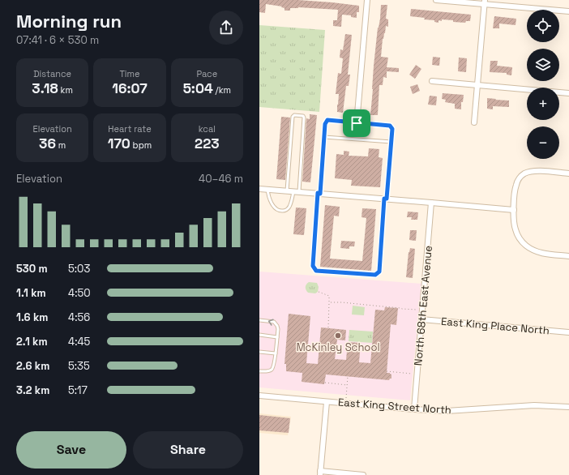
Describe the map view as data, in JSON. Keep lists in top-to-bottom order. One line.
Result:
{"streets":{"street":["North 68th East Avenue","East King Place North","East King Street North"]},"crossings":[["North 68th East Avenue","East King Place North"],["North 68th East Avenue","East King Street North"]],"places":["McKinley School"],"page":{"heading":["Morning run","07:41 · 6 × 530 m"],"map_buttons":["+","−"],"stats":[["Distance","3.18 km"],["Time","16:07"],["Pace","5:04 /km"],["Elevation","36 m"],["Heart rate","170 bpm"],["kcal","223"]],"chart":["Elevation","40–46 m"],"list":[{"name":"530 m","note":"5:03"},{"name":"1.1 km","note":"4:50"},{"name":"1.6 km","note":"4:56"},{"name":"2.1 km","note":"4:45"},{"name":"2.6 km","note":"5:35"},{"name":"3.2 km","note":"5:17"}],"buttons":["Save","Share"]}}
